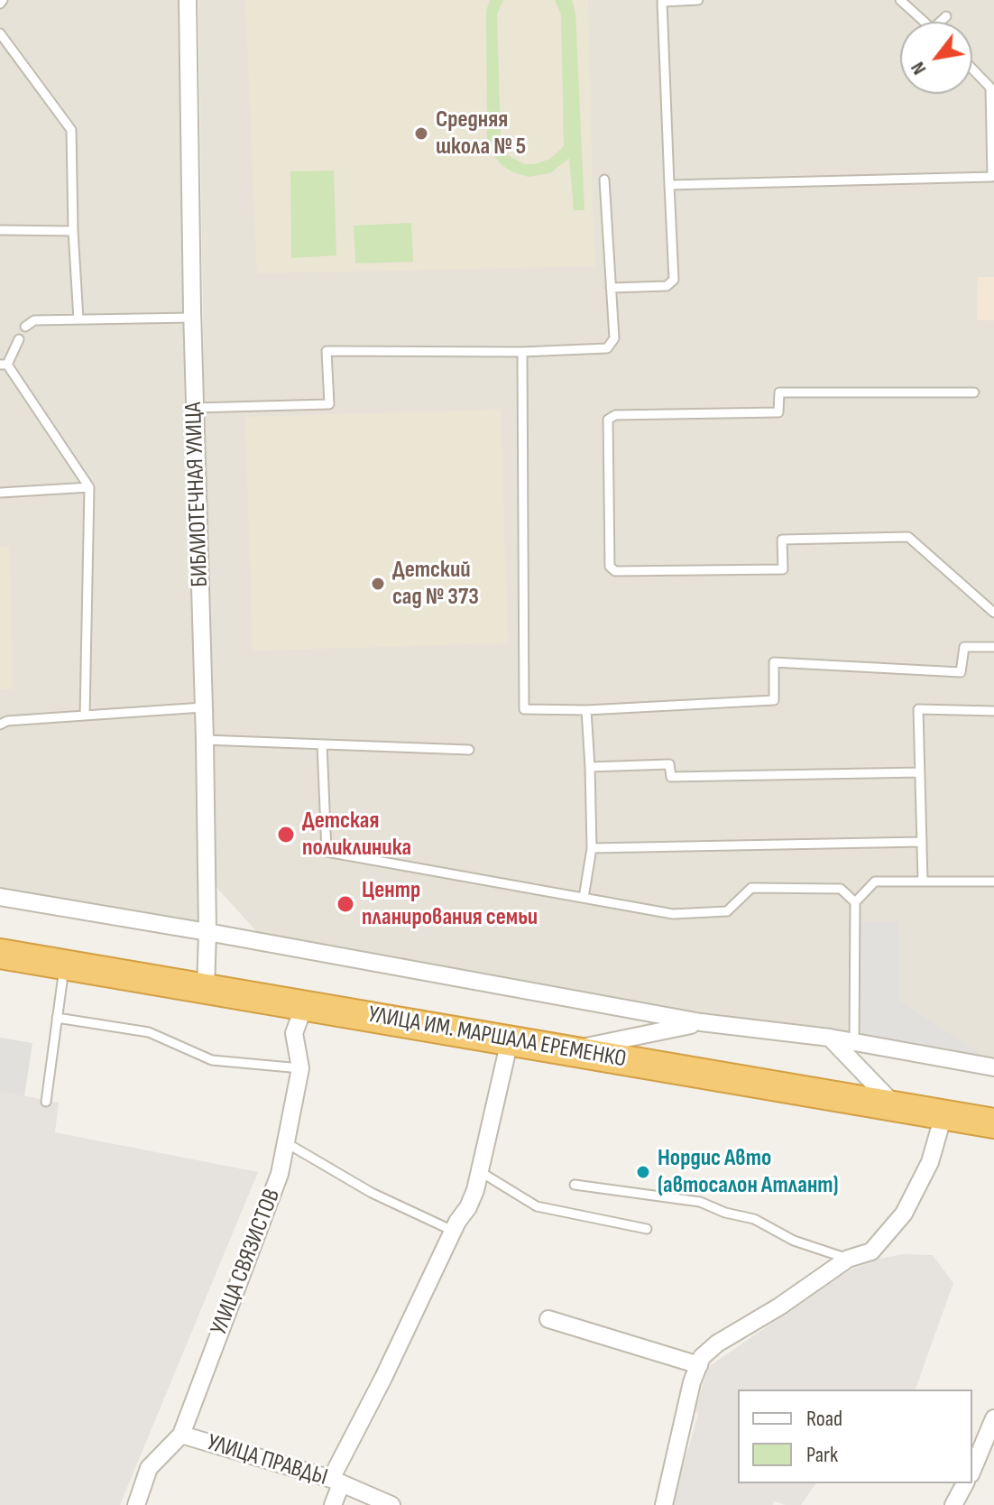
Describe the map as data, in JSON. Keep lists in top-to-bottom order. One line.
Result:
{"streets":{"highway":["УЛИЦА ИМ. МАРШАЛА ЕРЕМЕНКО"],"street":["БИБЛИОТЕЧНАЯ УЛИЦА","УЛИЦА СВЯЗИСТОВ","УЛИЦА ПРАВДЫ"]},"crossings":[["БИБЛИОТЕЧНАЯ УЛИЦА","УЛИЦА ИМ. МАРШАЛА ЕРЕМЕНКО"],["УЛИЦА ИМ. МАРШАЛА ЕРЕМЕНКО","УЛИЦА СВЯЗИСТОВ"],["УЛИЦА СВЯЗИСТОВ","УЛИЦА ПРАВДЫ"]],"places":["Средняя школа № 5","Детский сад № 373","Детская поликлиника","Центр планирования семьи","Нордис Авто (автосалон Атлант)"],"legend":["Road","Park"],"north":"bottom left"}
